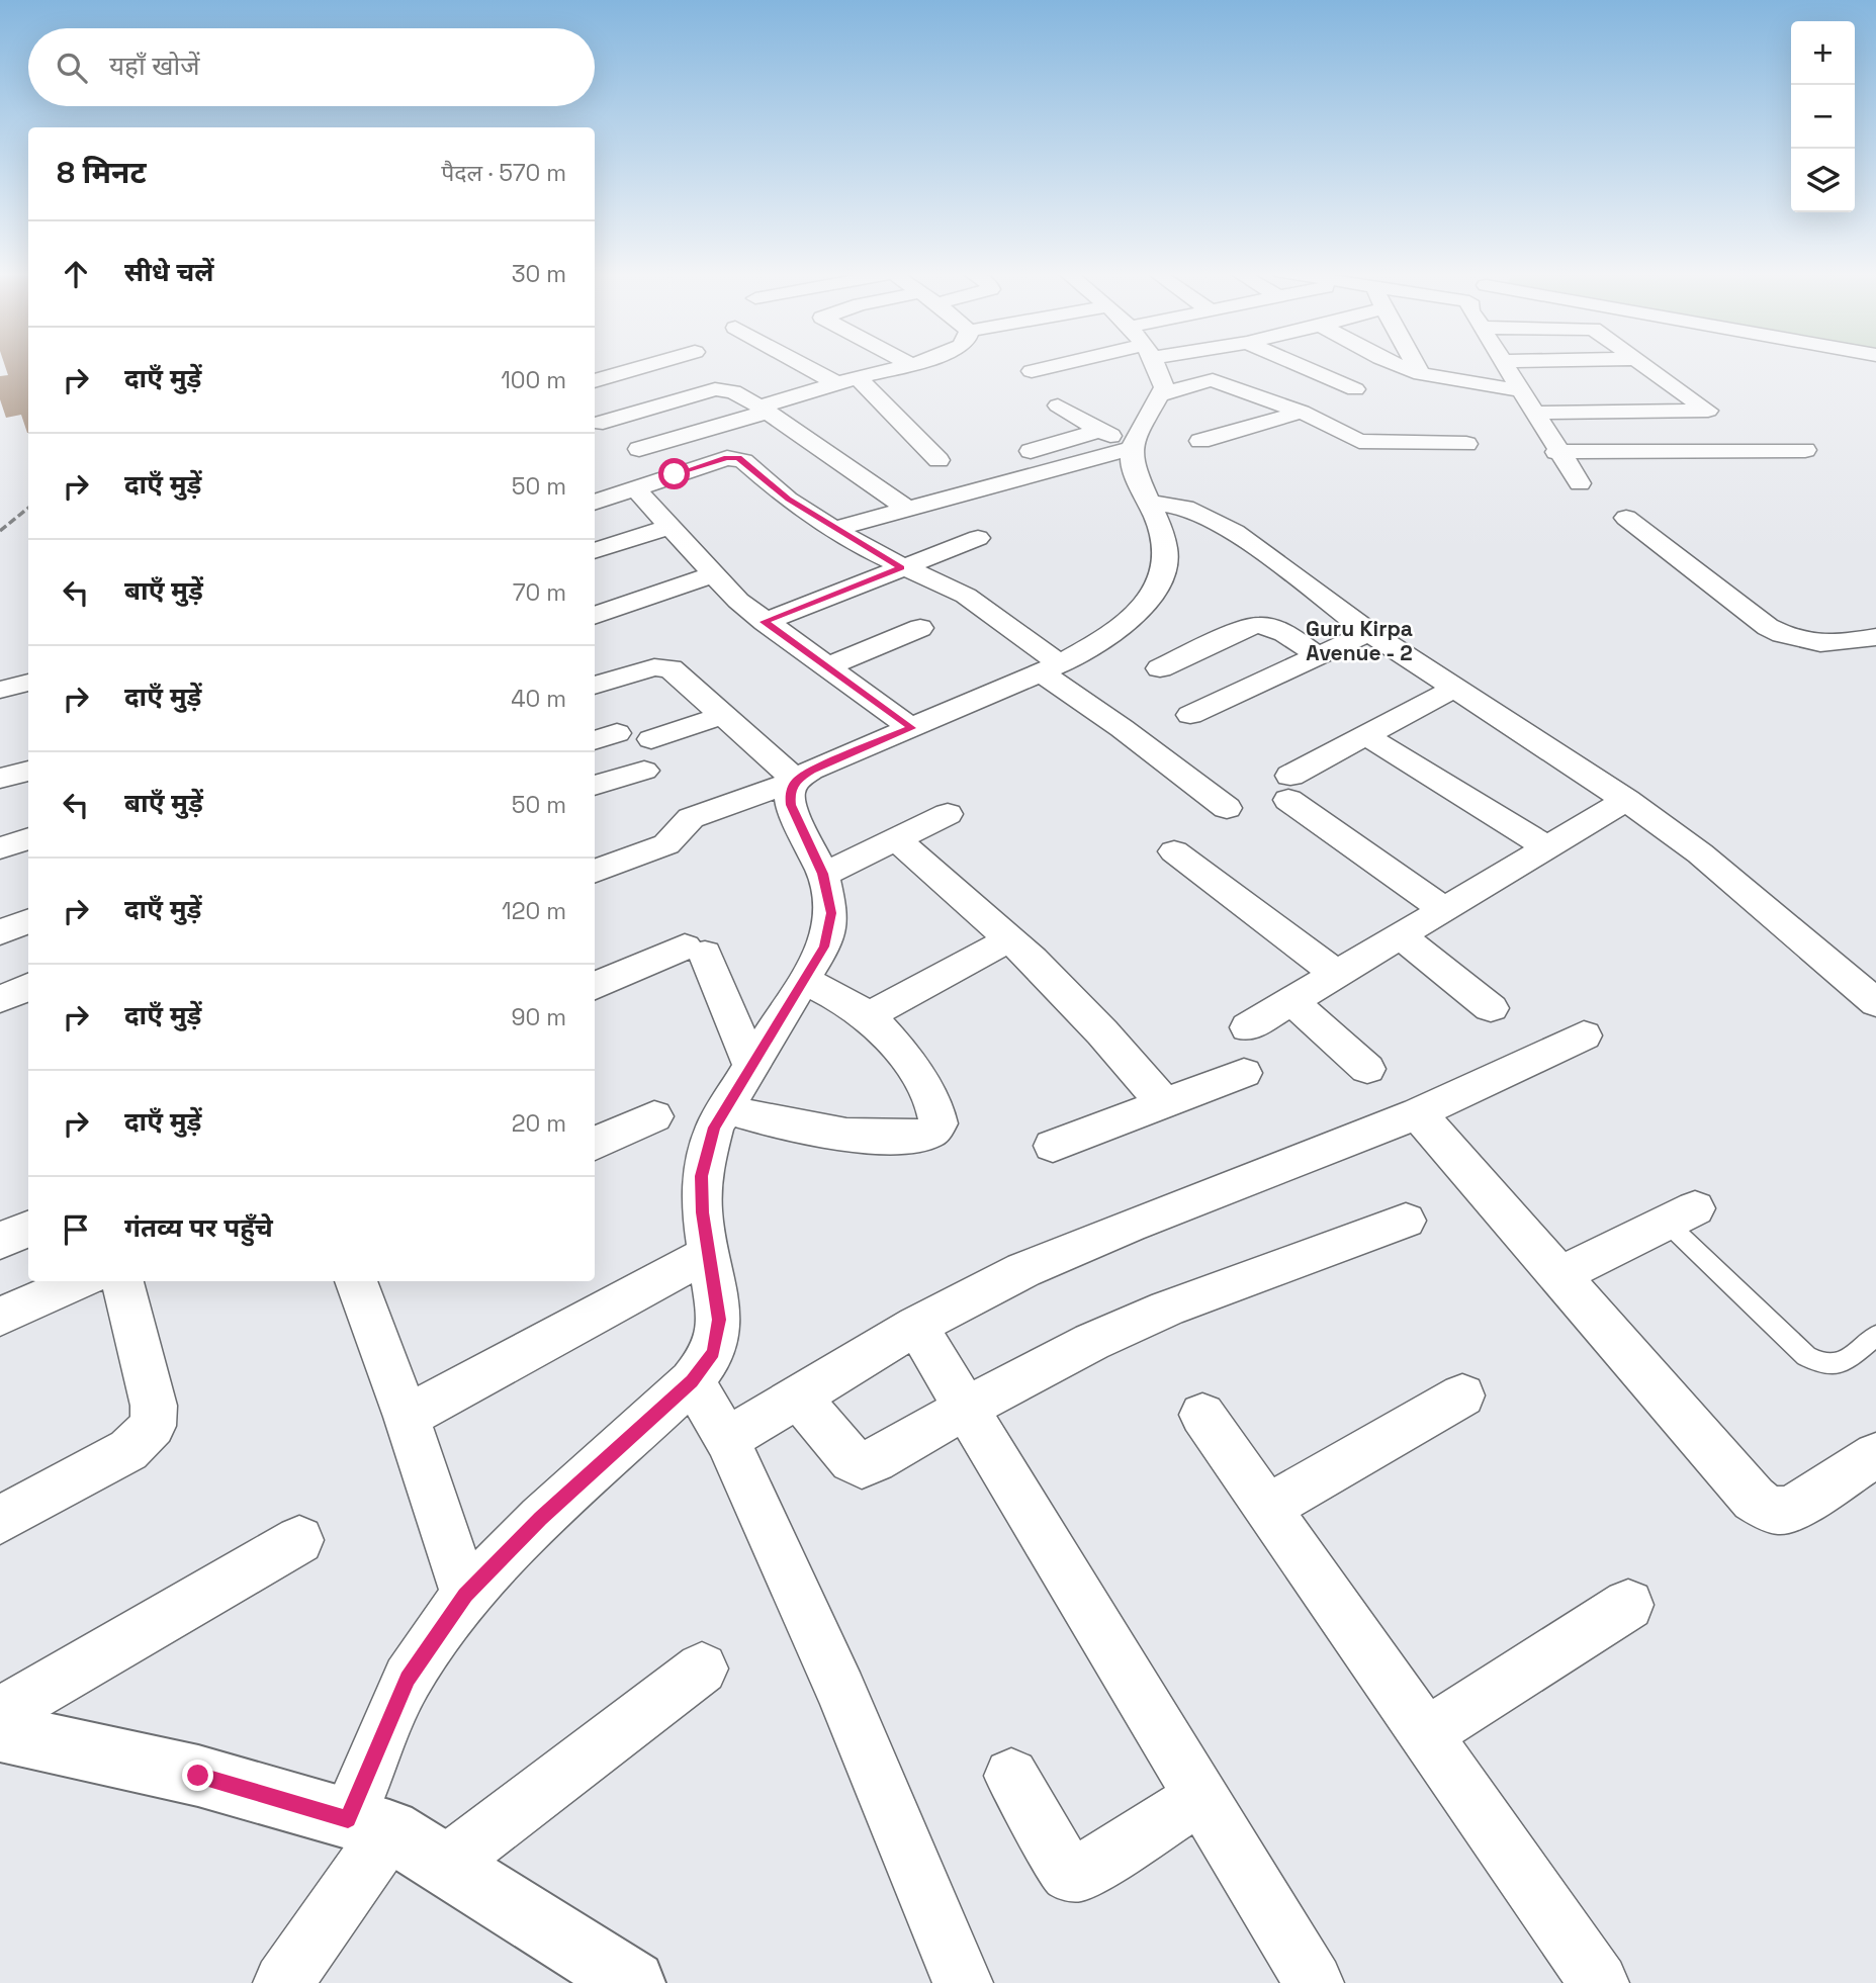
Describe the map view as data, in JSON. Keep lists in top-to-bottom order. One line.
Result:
{"districts":["Guru Kirpa Avenue - 2"],"page":{"map_buttons":["+","−"],"search":"यहाँ खोजें","heading":["8 मिनट","पैदल · 570 m"],"list":[["सीधे चलें","30 m"],["दाएँ मुड़ें","100 m"],["दाएँ मुड़ें","50 m"],["बाएँ मुड़ें","70 m"],["दाएँ मुड़ें","40 m"],["बाएँ मुड़ें","50 m"],["दाएँ मुड़ें","120 m"],["दाएँ मुड़ें","90 m"],["दाएँ मुड़ें","20 m"],"गंतव्य पर पहुँचे"]}}
